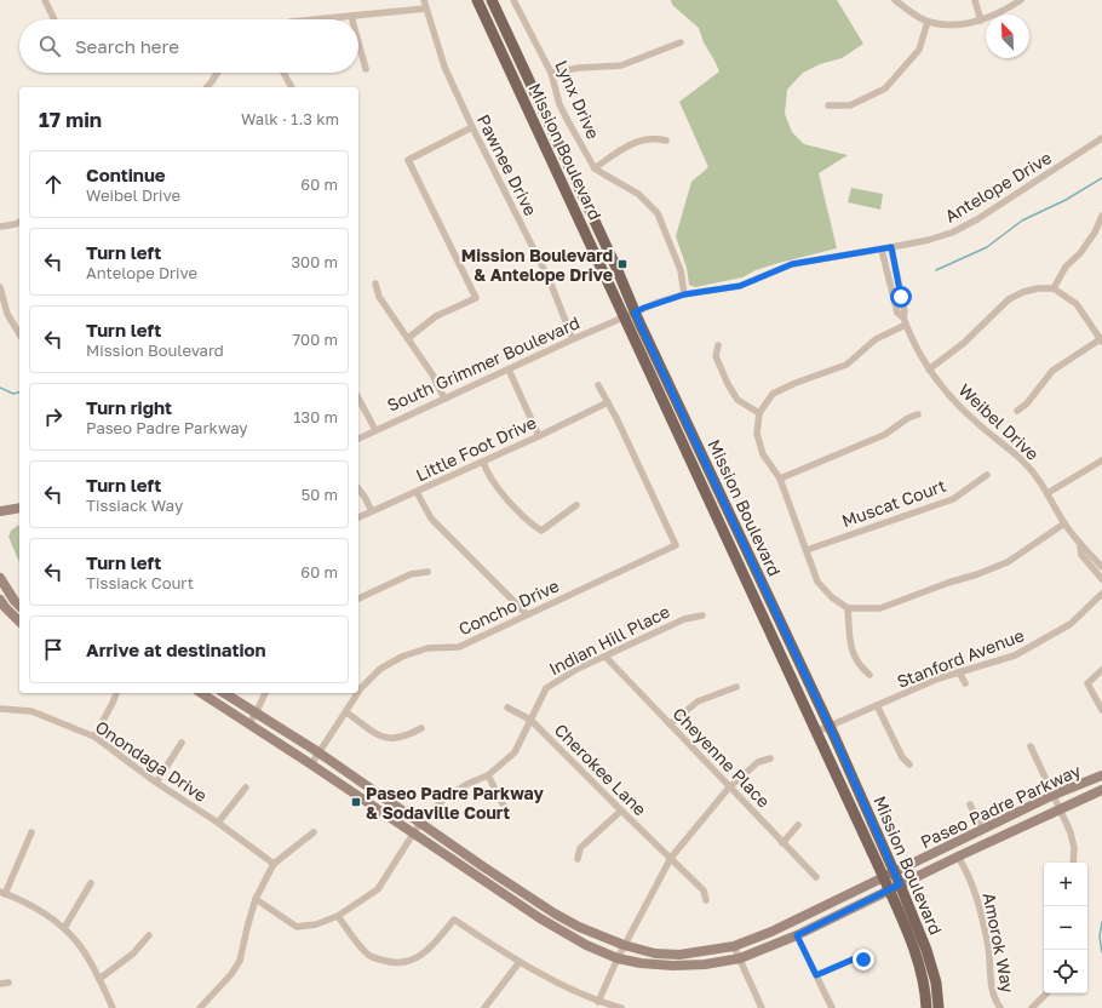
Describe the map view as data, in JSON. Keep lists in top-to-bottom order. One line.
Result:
{"streets":{"main road":["Mission Boulevard","Paseo Padre Parkway"],"street":["Lynx Drive","Pawnee Drive","Antelope Drive","South Grimmer Boulevard","Weibel Drive","Little Foot Drive","Muscat Court","Concho Drive","Indian Hill Place","Stanford Avenue","Cheyenne Place","Onondaga Drive","Cherokee Lane","Amorok Way"]},"crossings":[["Lynx Drive","Antelope Drive"],["Mission Boulevard","Antelope Drive"],["Mission Boulevard","South Grimmer Boulevard"],["Mission Boulevard","Stanford Avenue"],["Mission Boulevard","Paseo Padre Parkway"],["Pawnee Drive","South Grimmer Boulevard"],["Antelope Drive","South Grimmer Boulevard"],["Antelope Drive","Weibel Drive"],["Little Foot Drive","Concho Drive"],["Concho Drive","Paseo Padre Parkway"],["Indian Hill Place","Cheyenne Place"],["Indian Hill Place","Cherokee Lane"],["Indian Hill Place","Paseo Padre Parkway"],["Paseo Padre Parkway","Amorok Way"]],"places":{"transit":["Mission Boulevard & Antelope Drive","Paseo Padre Parkway & Sodaville Court"]},"north":"top left","page":{"search":"Search here","heading":["17 min","Walk · 1.3 km"],"list":[["Continue","Weibel Drive","60 m"],["Turn left","Antelope Drive","300 m"],["Turn left","Mission Boulevard","700 m"],["Turn right","Paseo Padre Parkway","130 m"],["Turn left","Tissiack Way","50 m"],["Turn left","Tissiack Court","60 m"],"Arrive at destination"],"map_buttons":["+","−"]}}
